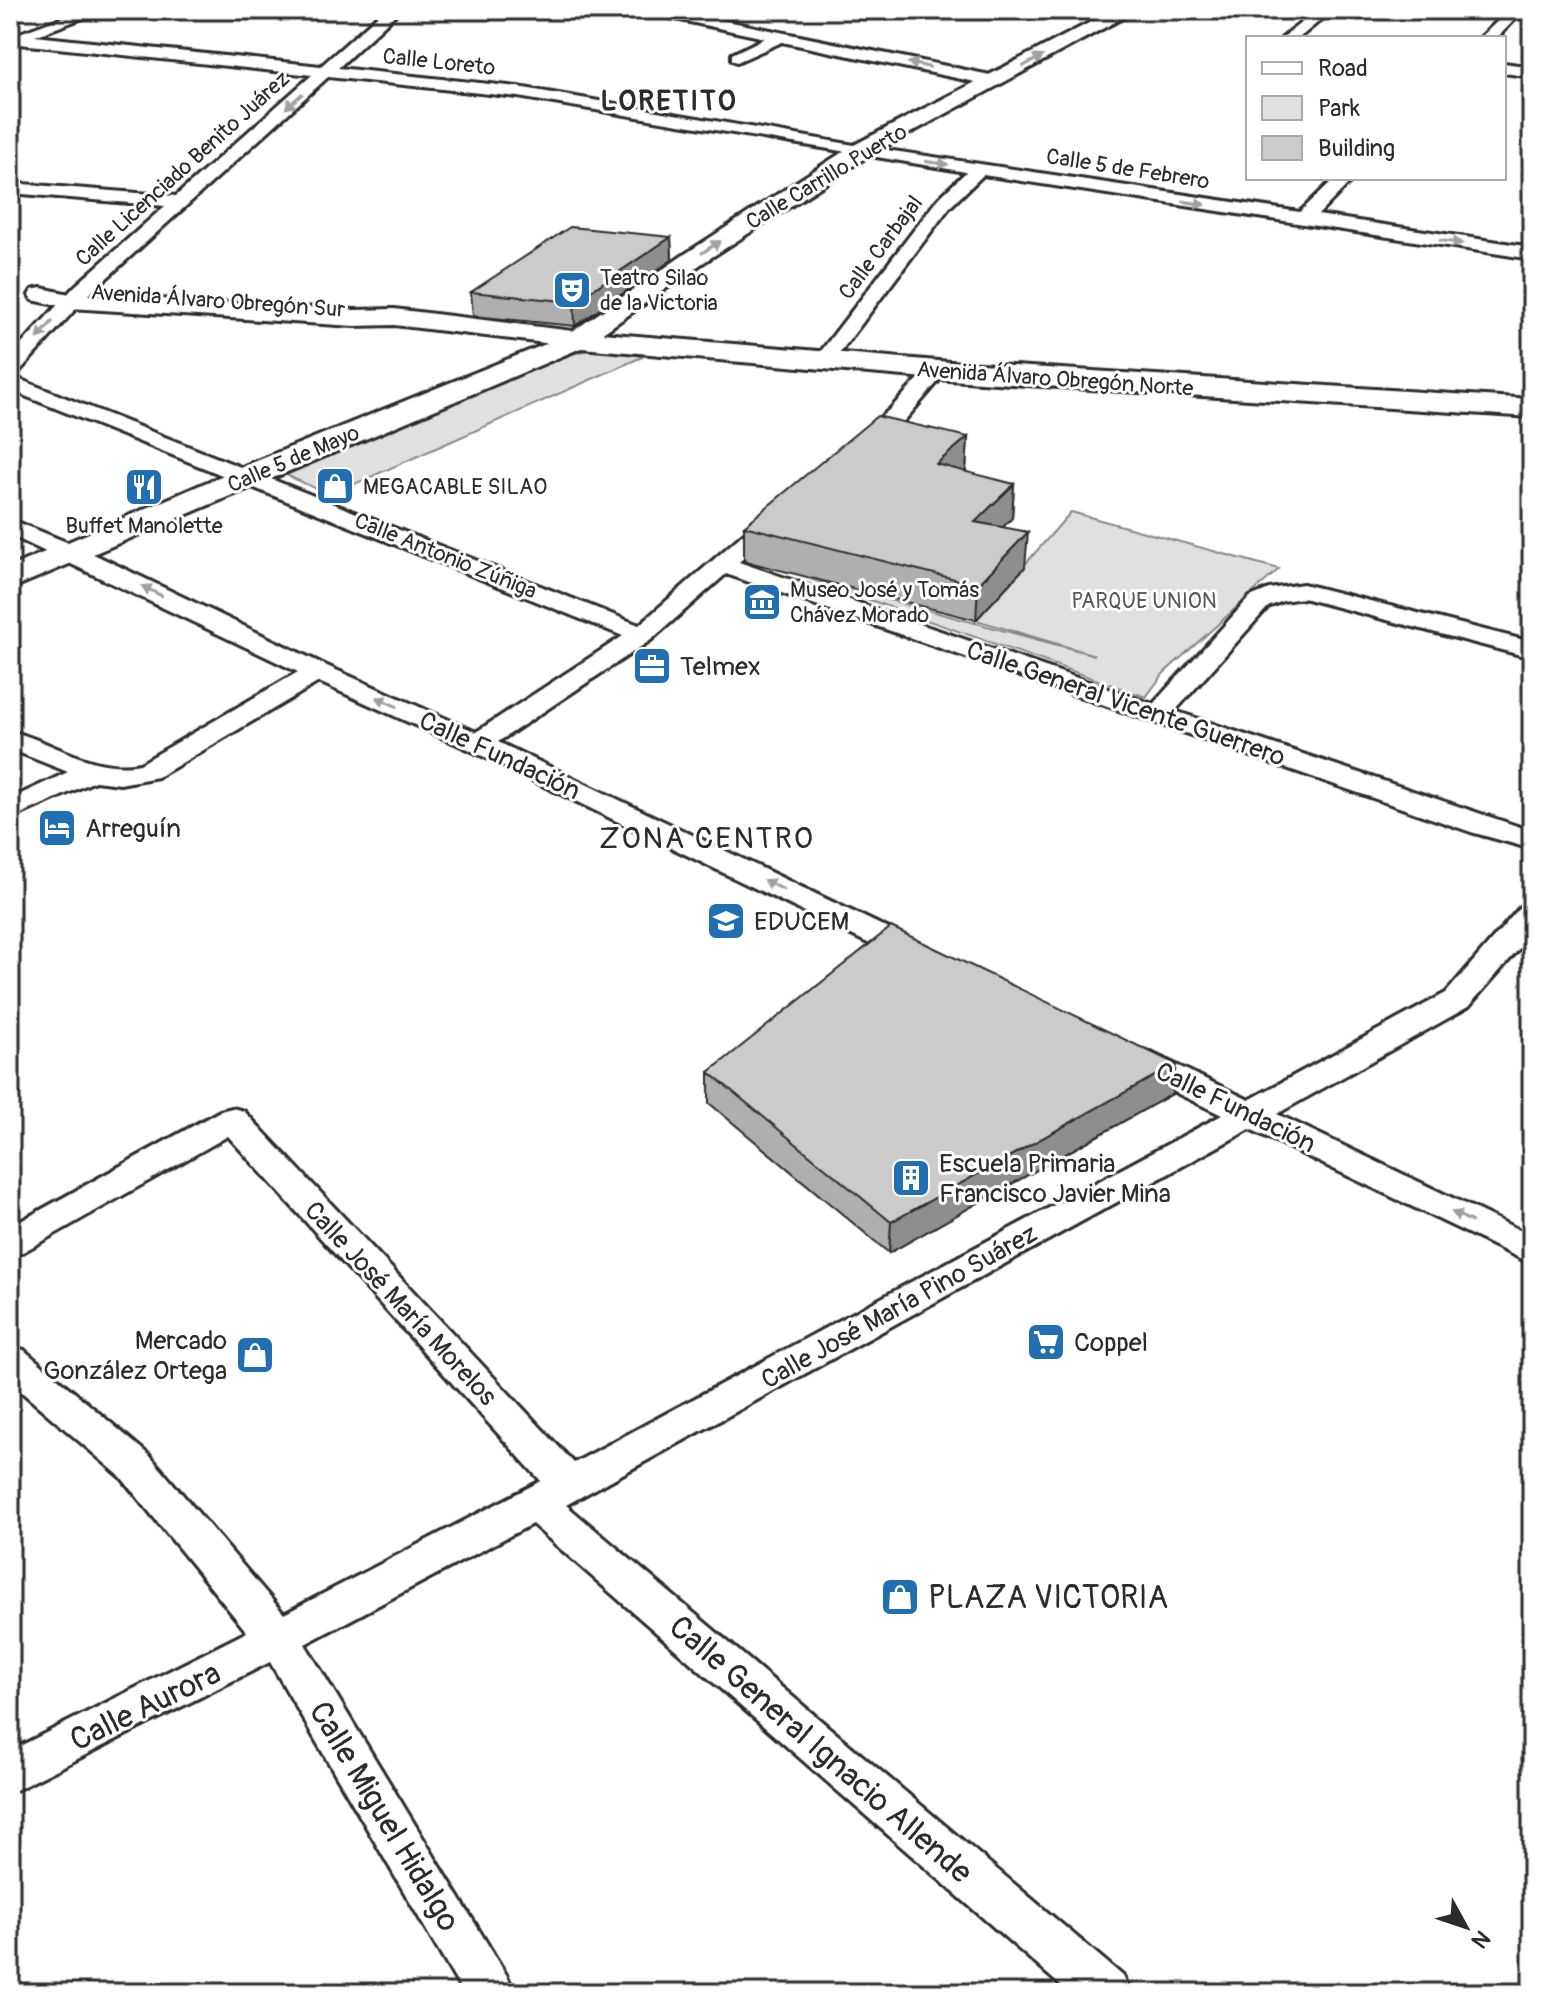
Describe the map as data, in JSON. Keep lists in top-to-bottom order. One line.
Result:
{"streets":{"main road":["Avenida Álvaro Obregón Norte","Calle 5 de Mayo"],"street":["Calle Loreto","Calle Licenciado Benito Juárez","Calle 5 de Febrero","Calle Carrillo Puerto","Calle Carbajal","Avenida Álvaro Obregón Sur","Calle Antonio Zúñiga","Calle General Vicente Guerrero","Calle Fundación","Calle José María Morelos","Calle José María Pino Suárez","Calle Aurora","Calle General Ignacio Allende","Calle Miguel Hidalgo"]},"crossings":[["Calle Loreto","Calle Licenciado Benito Juárez"],["Calle Loreto","Calle 5 de Febrero"],["Calle Loreto","Calle Carrillo Puerto"],["Calle Licenciado Benito Juárez","Avenida Álvaro Obregón Sur"],["Calle 5 de Febrero","Calle Carrillo Puerto"],["Calle 5 de Febrero","Calle Carbajal"],["Calle Carrillo Puerto","Avenida Álvaro Obregón Sur"],["Calle Carrillo Puerto","Avenida Álvaro Obregón Norte"],["Calle Carrillo Puerto","Calle 5 de Mayo"],["Calle Carbajal","Avenida Álvaro Obregón Norte"],["Avenida Álvaro Obregón Sur","Avenida Álvaro Obregón Norte"],["Avenida Álvaro Obregón Sur","Calle 5 de Mayo"],["Avenida Álvaro Obregón Norte","Calle 5 de Mayo"],["Calle 5 de Mayo","Calle Antonio Zúñiga"],["Calle 5 de Mayo","Calle Fundación"],["Calle Fundación","Calle José María Pino Suárez"],["Calle José María Morelos","Calle José María Pino Suárez"],["Calle José María Morelos","Calle General Ignacio Allende"],["Calle José María Pino Suárez","Calle Aurora"],["Calle José María Pino Suárez","Calle General Ignacio Allende"],["Calle José María Pino Suárez","Calle Miguel Hidalgo"],["Calle Aurora","Calle Miguel Hidalgo"]],"one_way":["Calle Licenciado Benito Juárez","Calle 5 de Febrero","Calle Fundación"],"districts":["LORETITO","ZONA CENTRO"],"parks":["PARQUE UNION"],"places":{"theatre":["Teatro Silao de la Victoria"],"shop":["MEGACABLE SILAO","Mercado González Ortega","PLAZA VICTORIA"],"restaurant":["Buffet Manolette"],"museum":["Museo José y Tomás Chávez Morado"],"office":["Telmex"],"hotel":["Arreguín"],"school or university":["EDUCEM"],"building":["Escuela Primaria Francisco Javier Mina"],"supermarket":["Coppel"]},"legend":["Road","Park","Building"],"north":"bottom right"}
